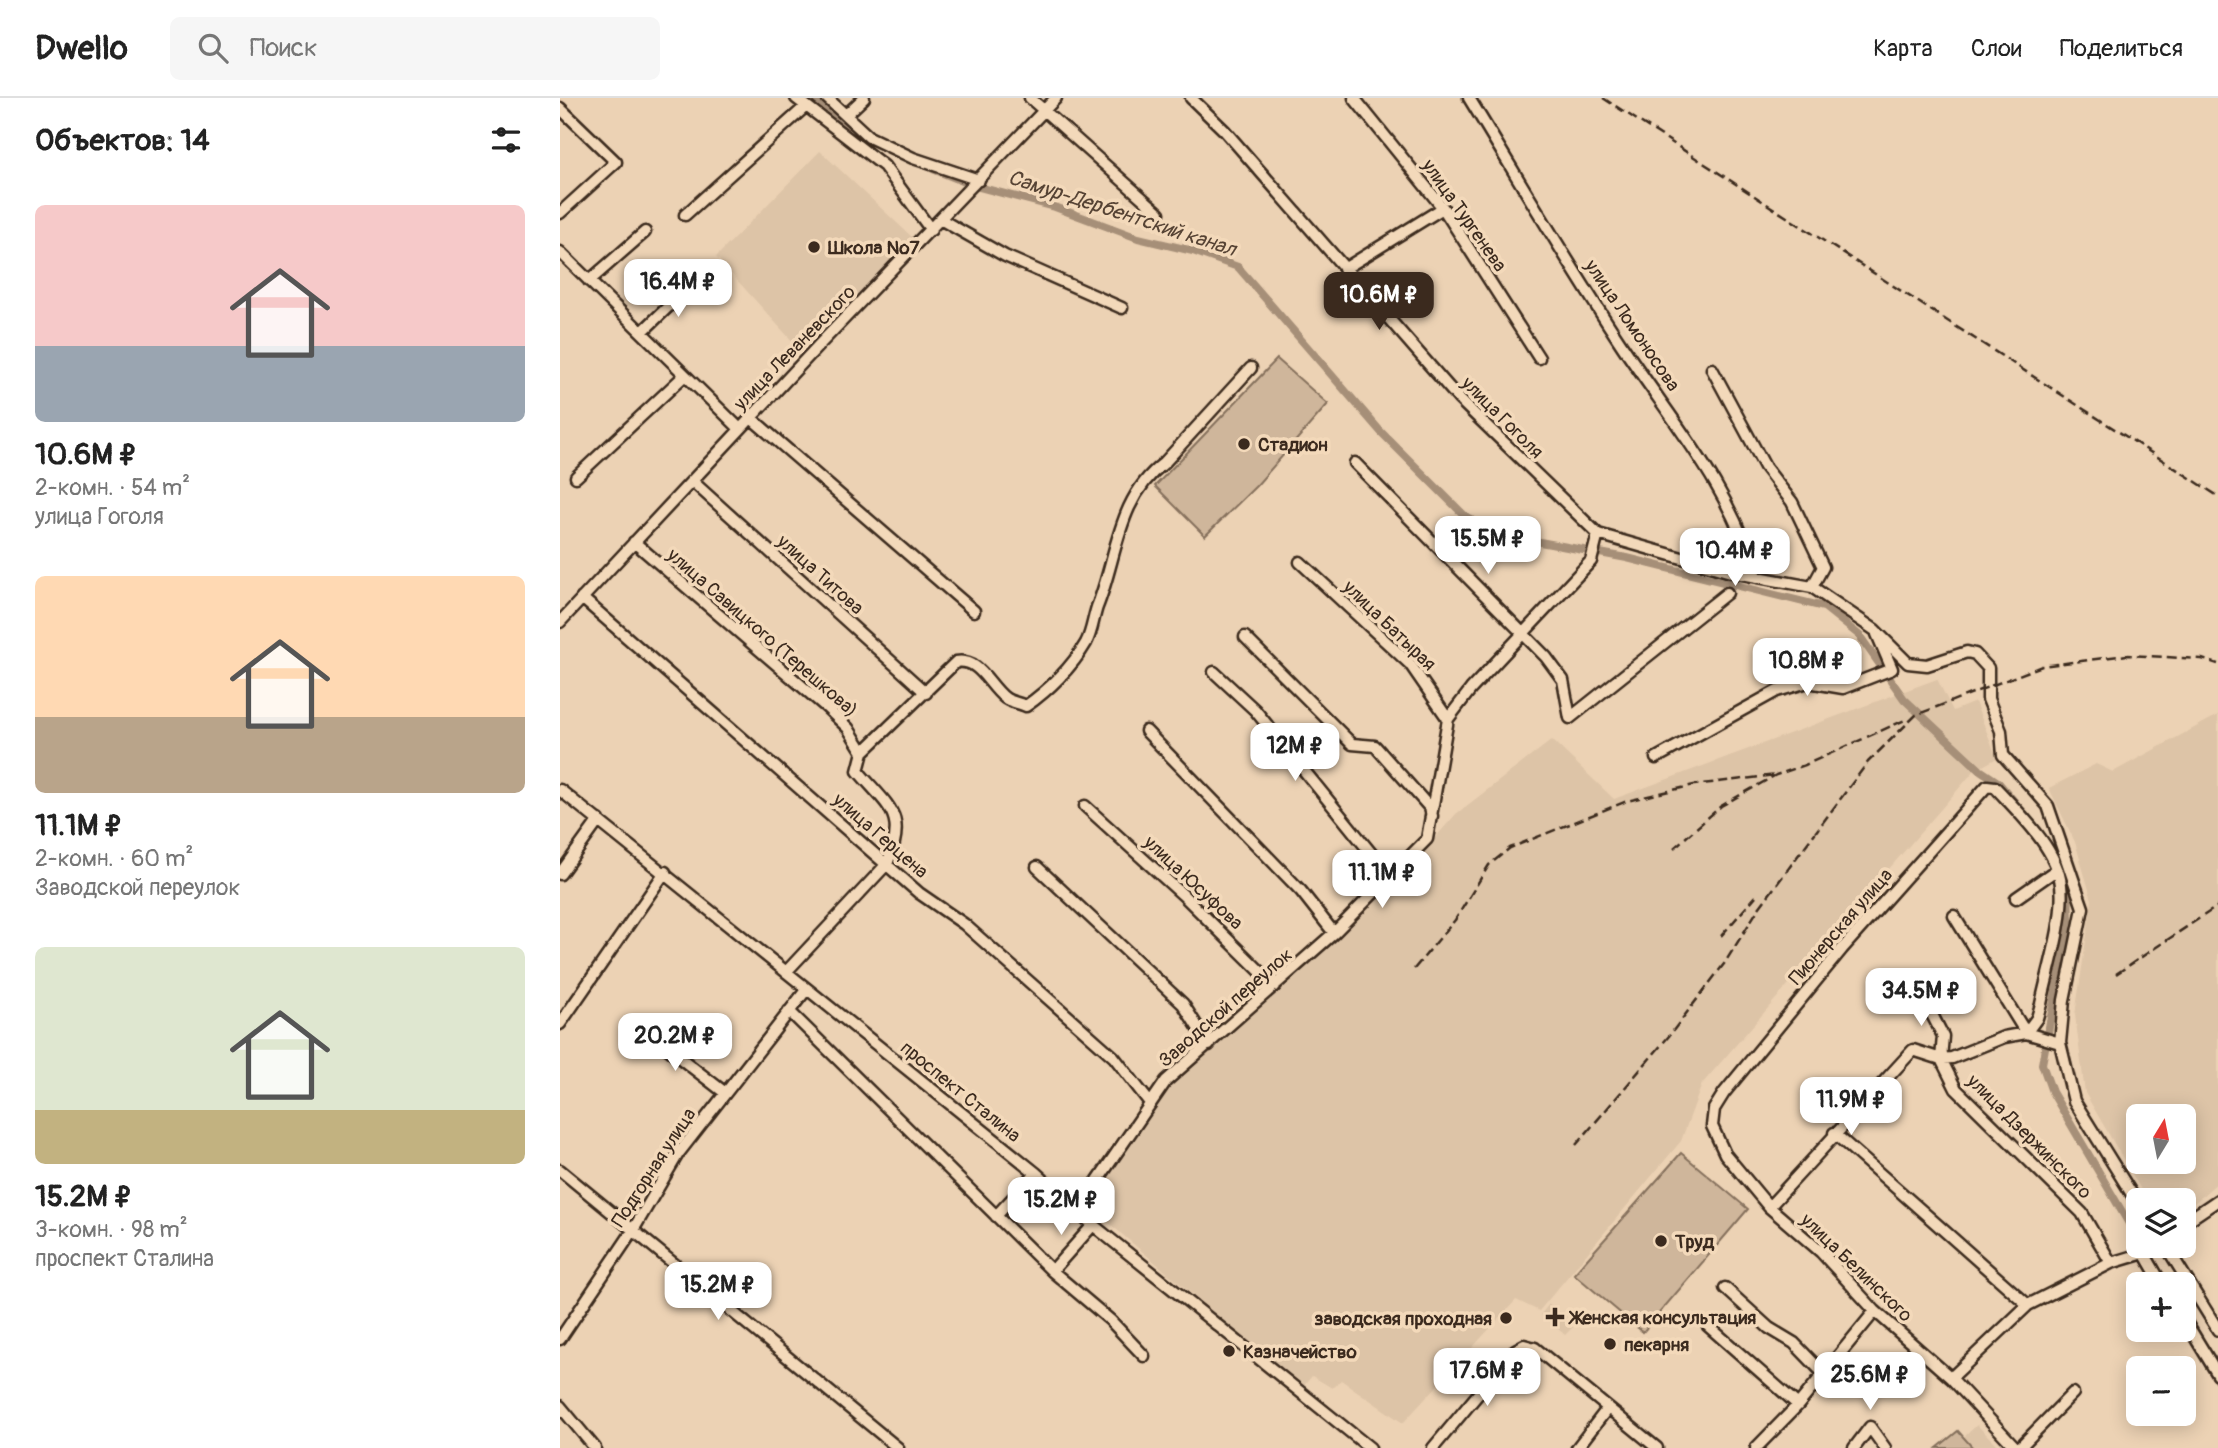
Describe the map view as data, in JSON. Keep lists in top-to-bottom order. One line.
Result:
{"streets":{"street":["улица Тургенева","улица Ломоносова","улица Леваневского","улица Гоголя","улица Титова","улица Батырая","улица Савицкого (Терешкова)","улица Герцена","улица Юсуфова","Пионерская улица","Заводской переулок","проспект Сталина","улица Дзержинского","Подгорная улица","улица Белинского"]},"crossings":[["улица Ломоносова","улица Гоголя"],["улица Леваневского","улица Титова"],["улица Леваневского","улица Савицкого (Терешкова)"],["улица Леваневского","улица Герцена"],["улица Батырая","Заводской переулок"],["улица Герцена","Заводской переулок"],["улица Юсуфова","Заводской переулок"],["Пионерская улица","улица Белинского"],["Заводской переулок","проспект Сталина"],["проспект Сталина","Подгорная улица"]],"water":["Самур-Дербентский канал"],"places":{"other":["Школа №7","Стадион","Труд","заводская проходная","пекарня","Казначейство"],"health":["Женская консультация"]},"north":"top","page":{"header":"Dwello","search":"Поиск","nav":["Карта","Слои","Поделиться"],"heading":"Объектов: 14","list":[{"name":"10.6M ₽","note":"2-комн. · 54 m² · улица Гоголя"},{"name":"11.1M ₽","note":"2-комн. · 60 m² · Заводской переулок"},{"name":"15.2M ₽","note":"3-комн. · 98 m² · проспект Сталина"}],"price":["16.4M ₽","10.6M ₽","15.5M ₽","10.4M ₽","10.8M ₽","12M ₽","11.1M ₽","34.5M ₽","20.2M ₽","11.9M ₽","15.2M ₽","15.2M ₽","17.6M ₽","25.6M ₽"],"map_buttons":["+","−"]}}
